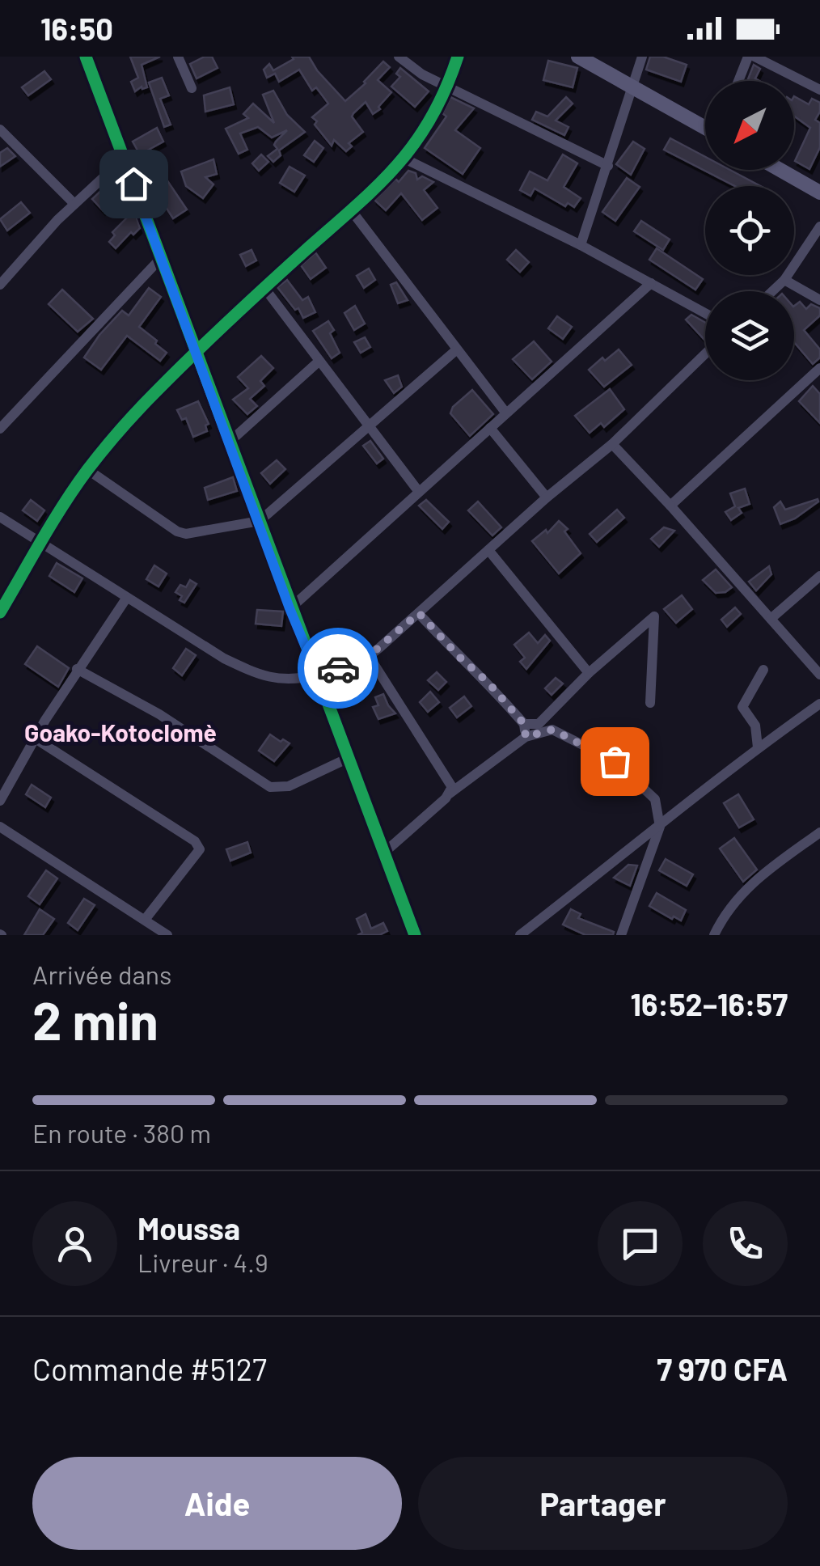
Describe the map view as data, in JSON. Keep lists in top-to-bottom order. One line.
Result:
{"districts":["Goako-Kotoclomè"],"north":"bottom left","page":{"status":"16:50","heading":["2 min","Arrivée dans","16:52–16:57"],"panel":["Moussa","Livreur · 4.9","Commande #5127","7 970 CFA"],"bar":"En route · 380 m","buttons":["Aide","Partager"]}}
